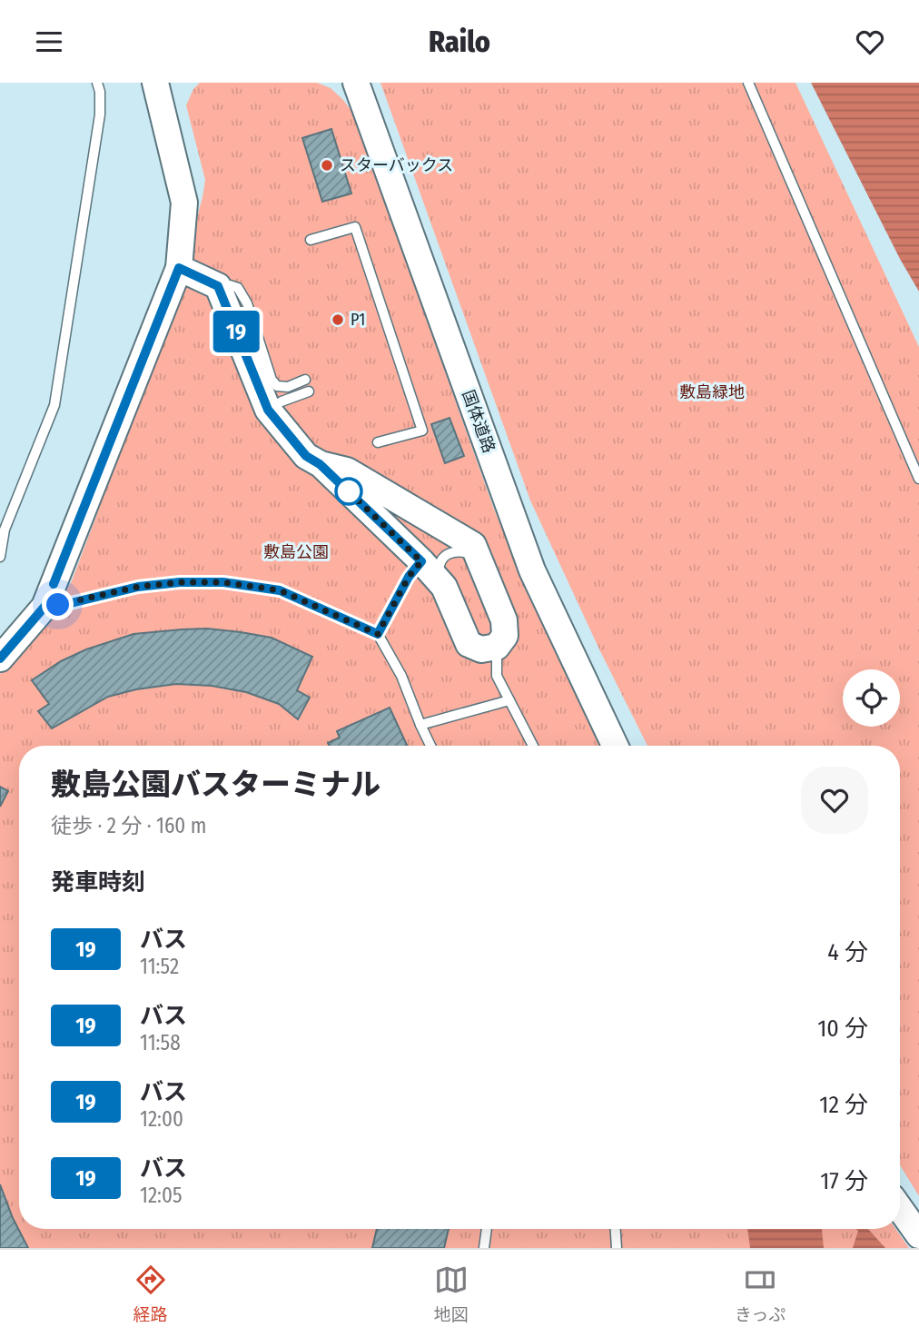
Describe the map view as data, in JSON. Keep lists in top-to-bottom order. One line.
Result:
{"streets":{"street":["国体道路"]},"parks":["敷島緑地","敷島公園"],"places":["スターバックス","P1"],"lines":["bus line 19"],"page":{"header":"Railo","on_map":"19","heading":[["敷島公園バスターミナル","徒歩 · 2 分 · 160 m"],"発車時刻"],"list":[{"mark":"19","name":"バス","note":"11:52","value":"4 分"},{"mark":"19","name":"バス","note":"11:58","value":"10 分"},{"mark":"19","name":"バス","note":"12:00","value":"12 分"},{"mark":"19","name":"バス","note":"12:05","value":"17 分"}],"tabs":["経路","地図","きっぷ"]}}
